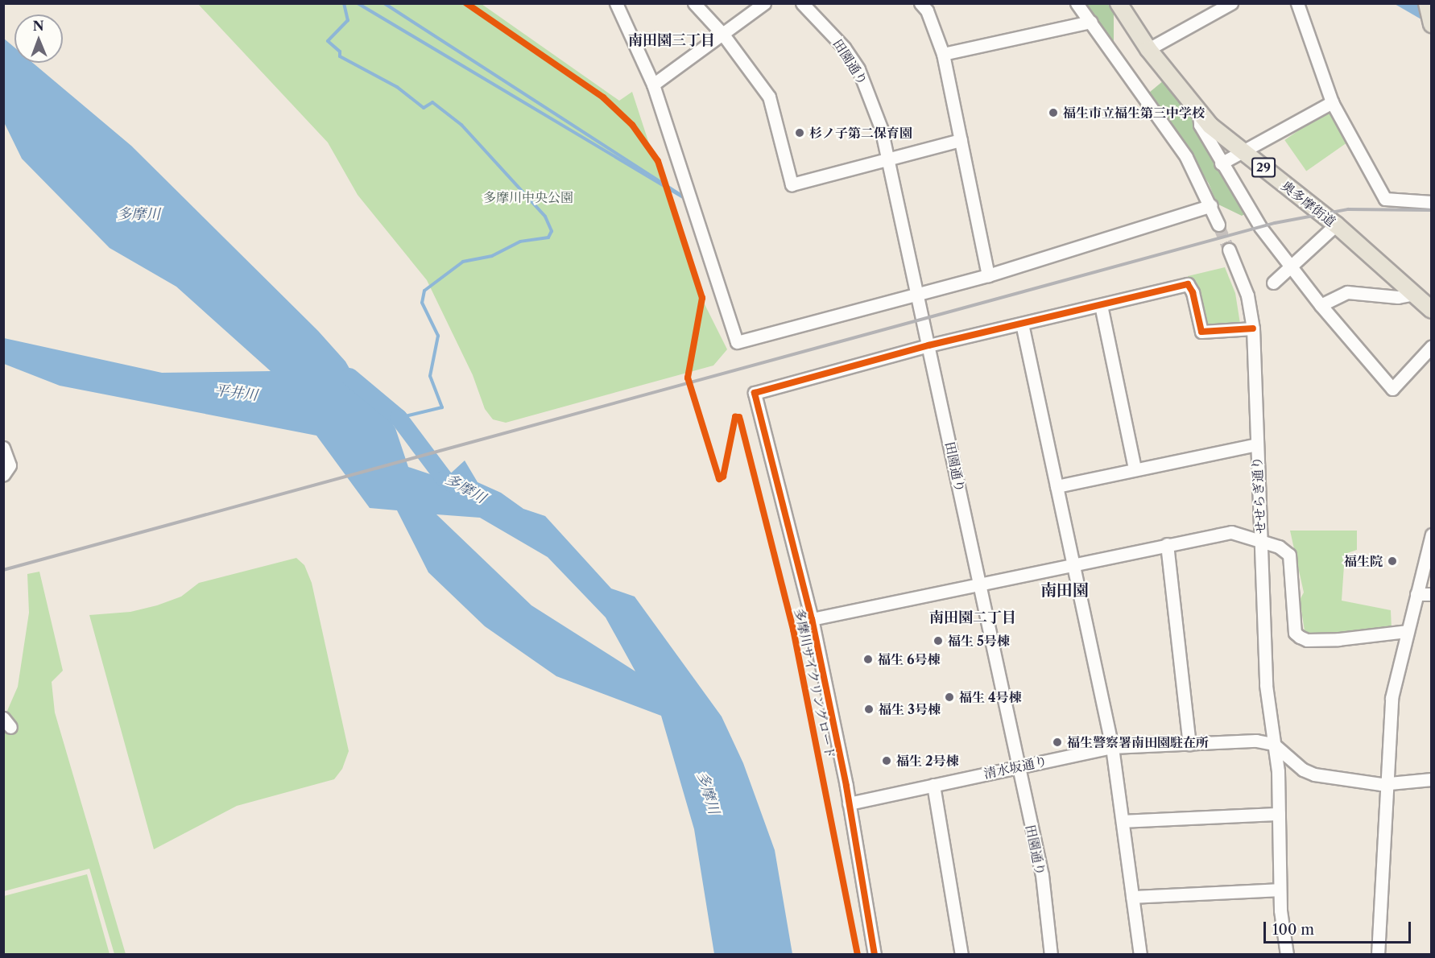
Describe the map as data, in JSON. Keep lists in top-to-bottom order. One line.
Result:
{"streets":{"main road":["29","奥多摩街道"],"street":["田園通り","せせらぎ通り","清水坂通り"],"cycle path":["多摩川サイクリングロード"]},"crossings":[["田園通り","清水坂通り"],["せせらぎ通り","清水坂通り"]],"districts":["南田園三丁目","南田園","南田園二丁目"],"water":["多摩川","平井川"],"parks":["多摩川中央公園"],"places":["福生市立福生第三中学校","杉ノ子第二保育園","福生院","福生 5号棟","福生 6号棟","福生 4号棟","福生 3号棟","福生警察署南田園駐在所","福生 2号棟"],"scale_bar":"100 m","north":"top"}
